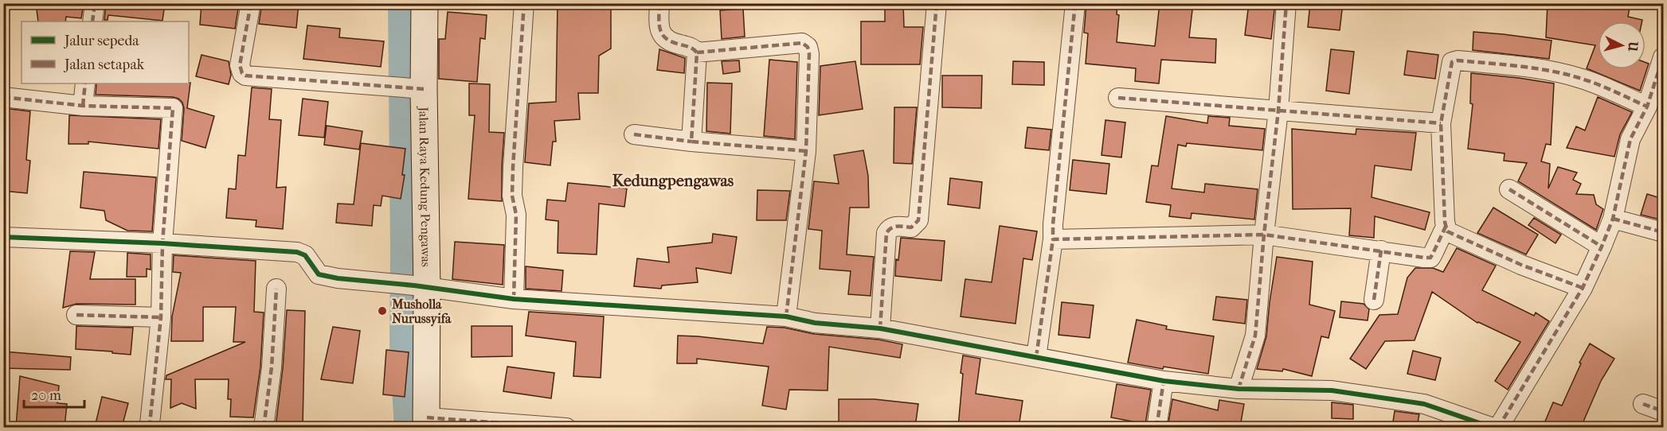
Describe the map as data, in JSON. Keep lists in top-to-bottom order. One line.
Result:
{"streets":{"street":["Jalan Raya Kedung Pengawas"]},"districts":["Kedungpengawas"],"places":["Musholla Nurussyifa"],"legend":["Jalur sepeda","Jalan setapak"],"scale_bar":"20 m","north":"right"}
